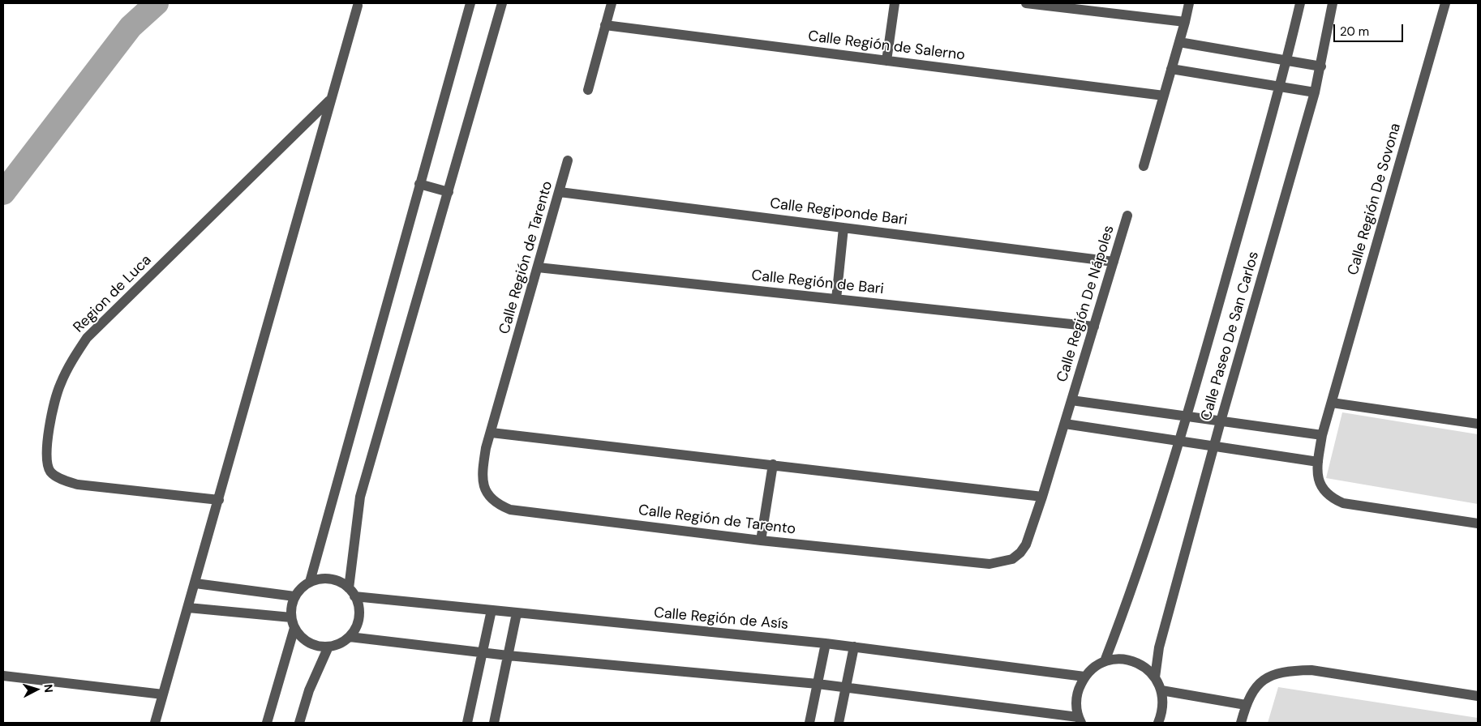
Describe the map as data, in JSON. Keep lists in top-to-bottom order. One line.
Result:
{"streets":{"street":["Calle Región de Salerno","Calle Región De Sovona","Calle Regiponde Bari","Calle Región de Tarento","Calle Región de Bari","Region de Luca","Calle Región De Nápoles","Calle Paseo De San Carlos","Calle Región de Asís"]},"crossings":[["Calle Región De Sovona","Calle Región De Nápoles"],["Calle Regiponde Bari","Calle Región de Tarento"],["Calle Regiponde Bari","Calle Región De Nápoles"],["Calle Región de Tarento","Calle Región de Bari"],["Calle Región de Bari","Calle Región De Nápoles"],["Calle Región De Nápoles","Calle Paseo De San Carlos"]],"scale_bar":"20 m","north":"right"}
